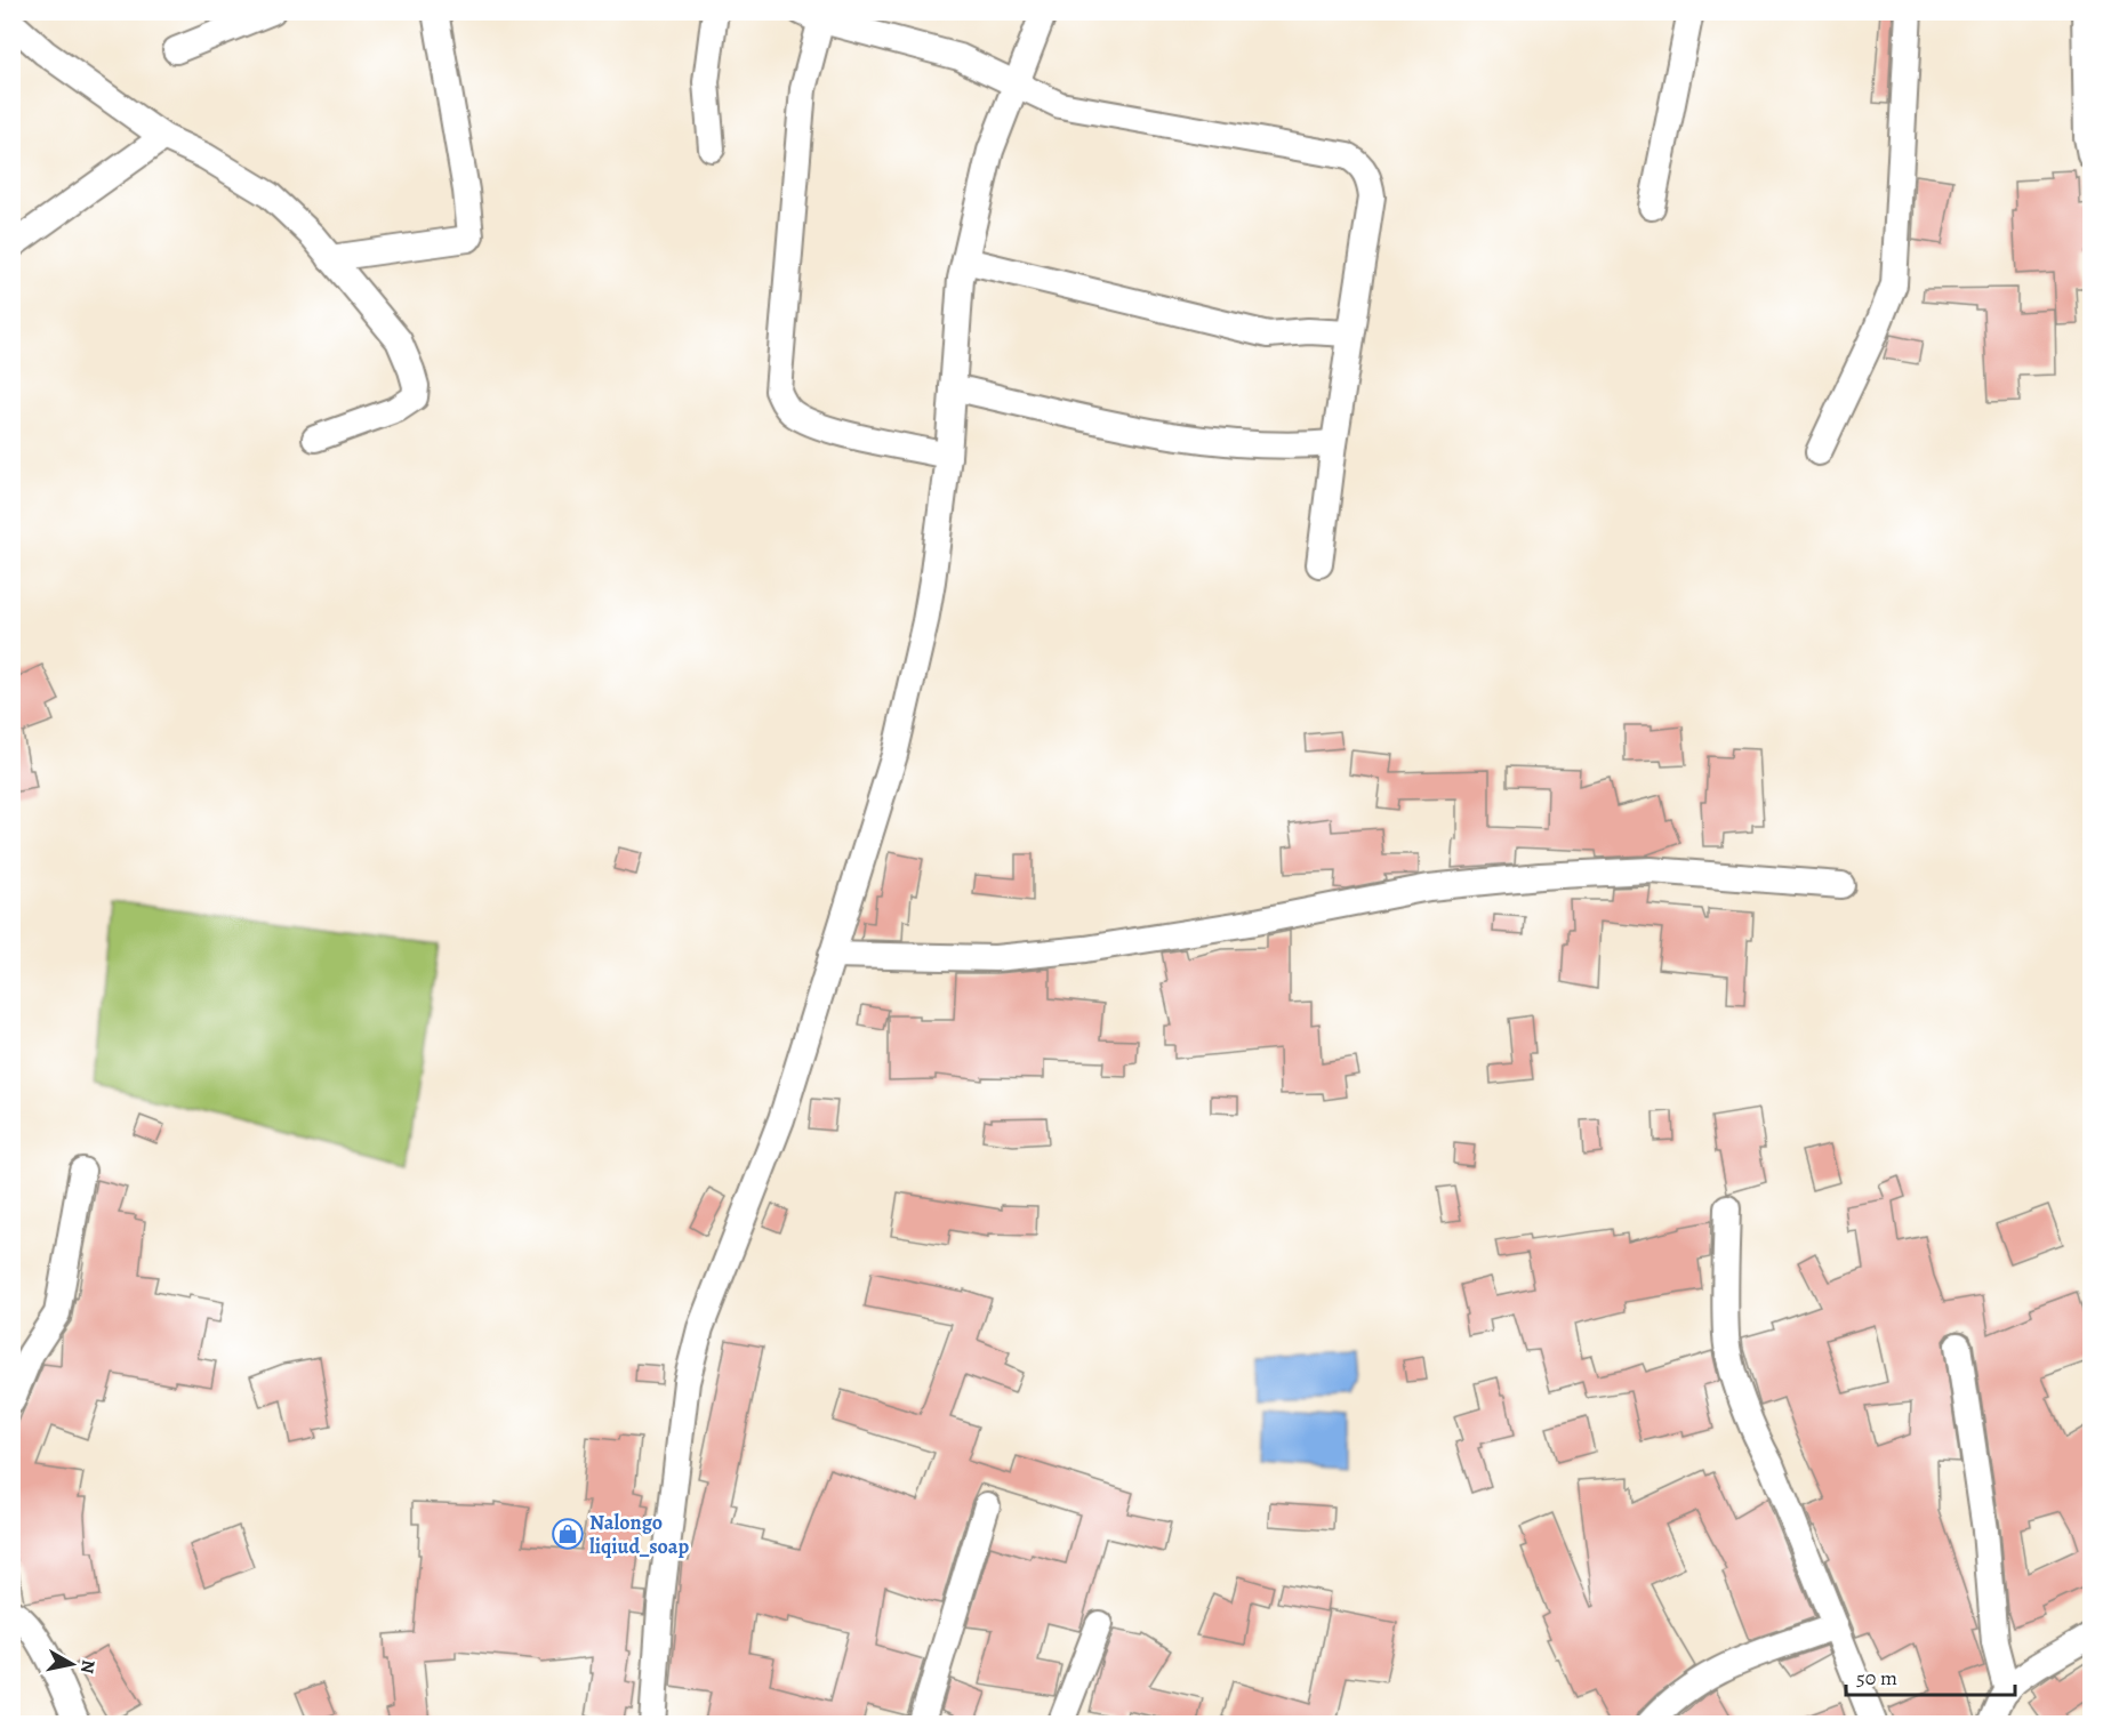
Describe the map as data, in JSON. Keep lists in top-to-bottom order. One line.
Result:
{"places":{"shop":["Nalongo liqiud_soap"]},"scale_bar":"50 m","north":"right"}
